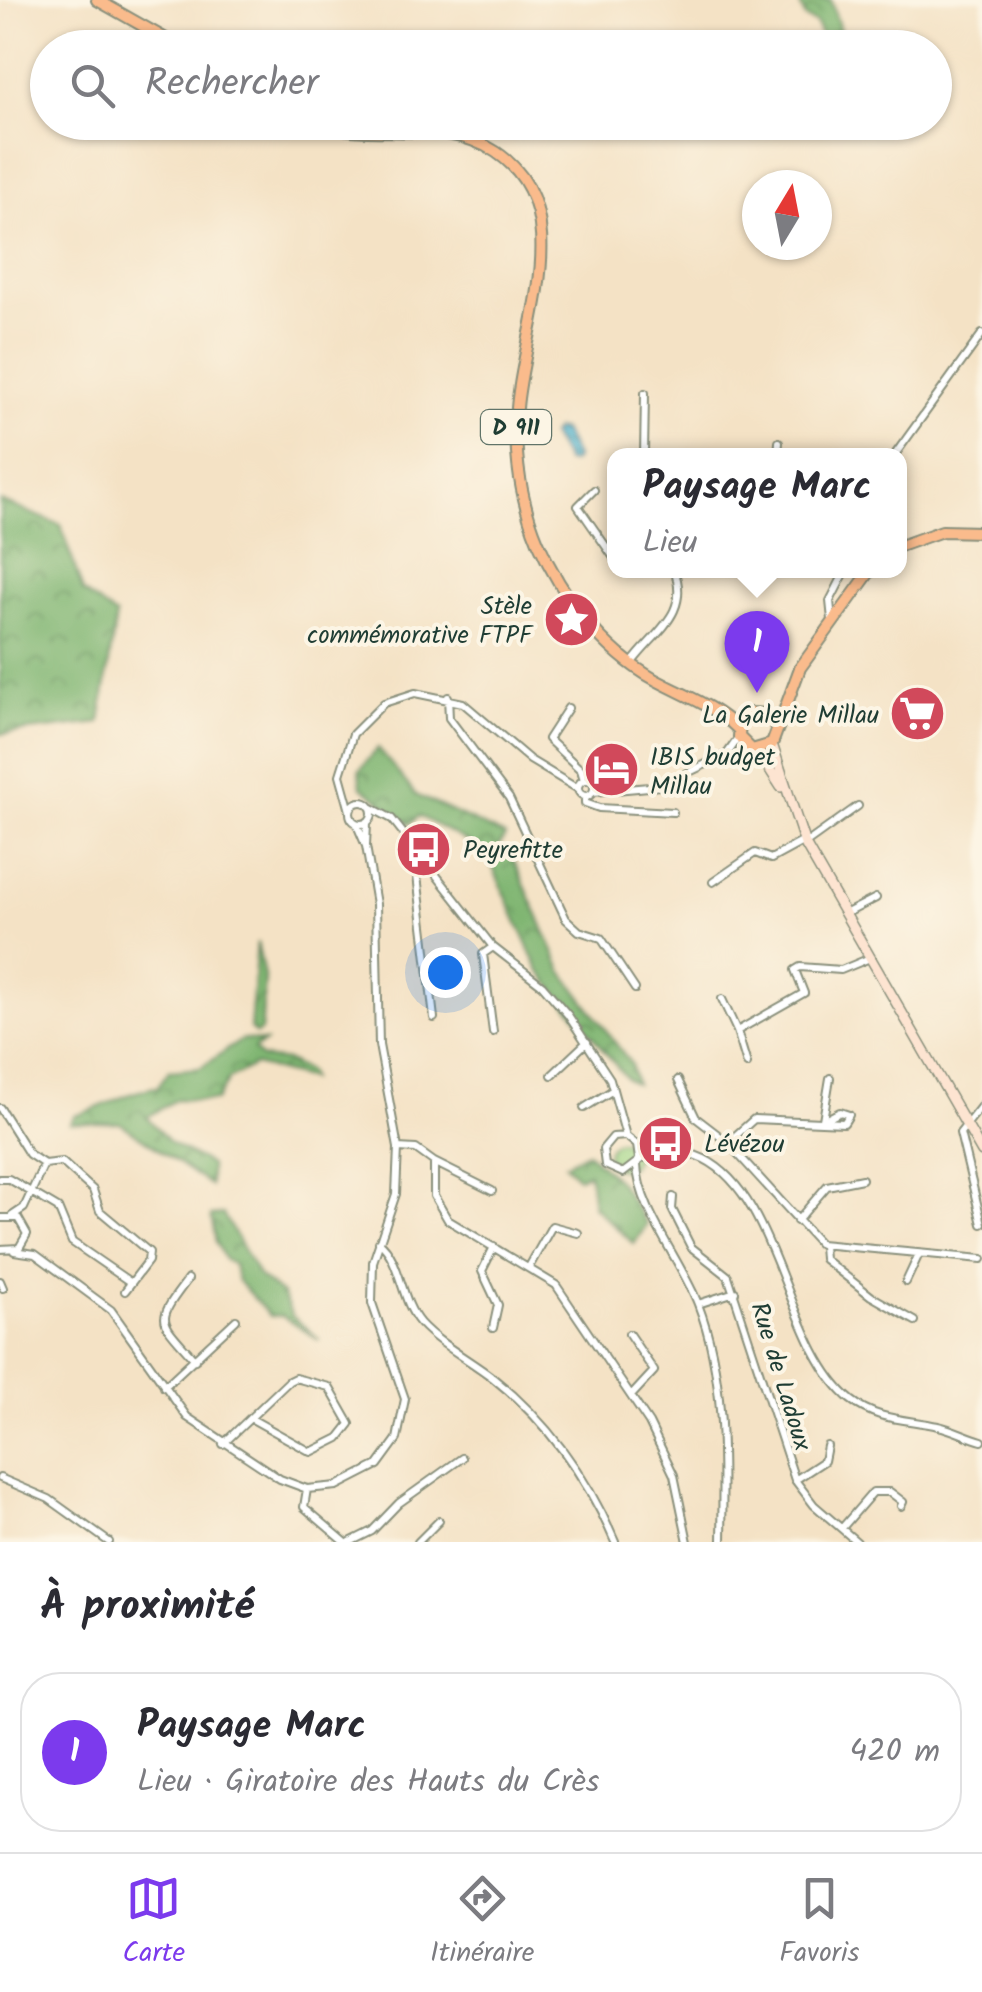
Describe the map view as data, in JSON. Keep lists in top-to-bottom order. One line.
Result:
{"streets":{"main road":["D 911"],"street":["Rue de Ladoux"]},"places":{"place":["Stèle commémorative FTPF"],"supermarket":["La Galerie Millau"],"hotel":["IBIS budget Millau"],"bus stop":["Peyrefitte","Lévézou"]},"north":"top","page":{"search":"Rechercher","popup":["Paysage Marc","Lieu"],"pins":"1","heading":"À proximité","list":[{"mark":"1","name":"Paysage Marc","note":"Lieu · Giratoire des Hauts du Crès","value":"420 m"}],"nav":["Carte","Itinéraire","Favoris"]}}
